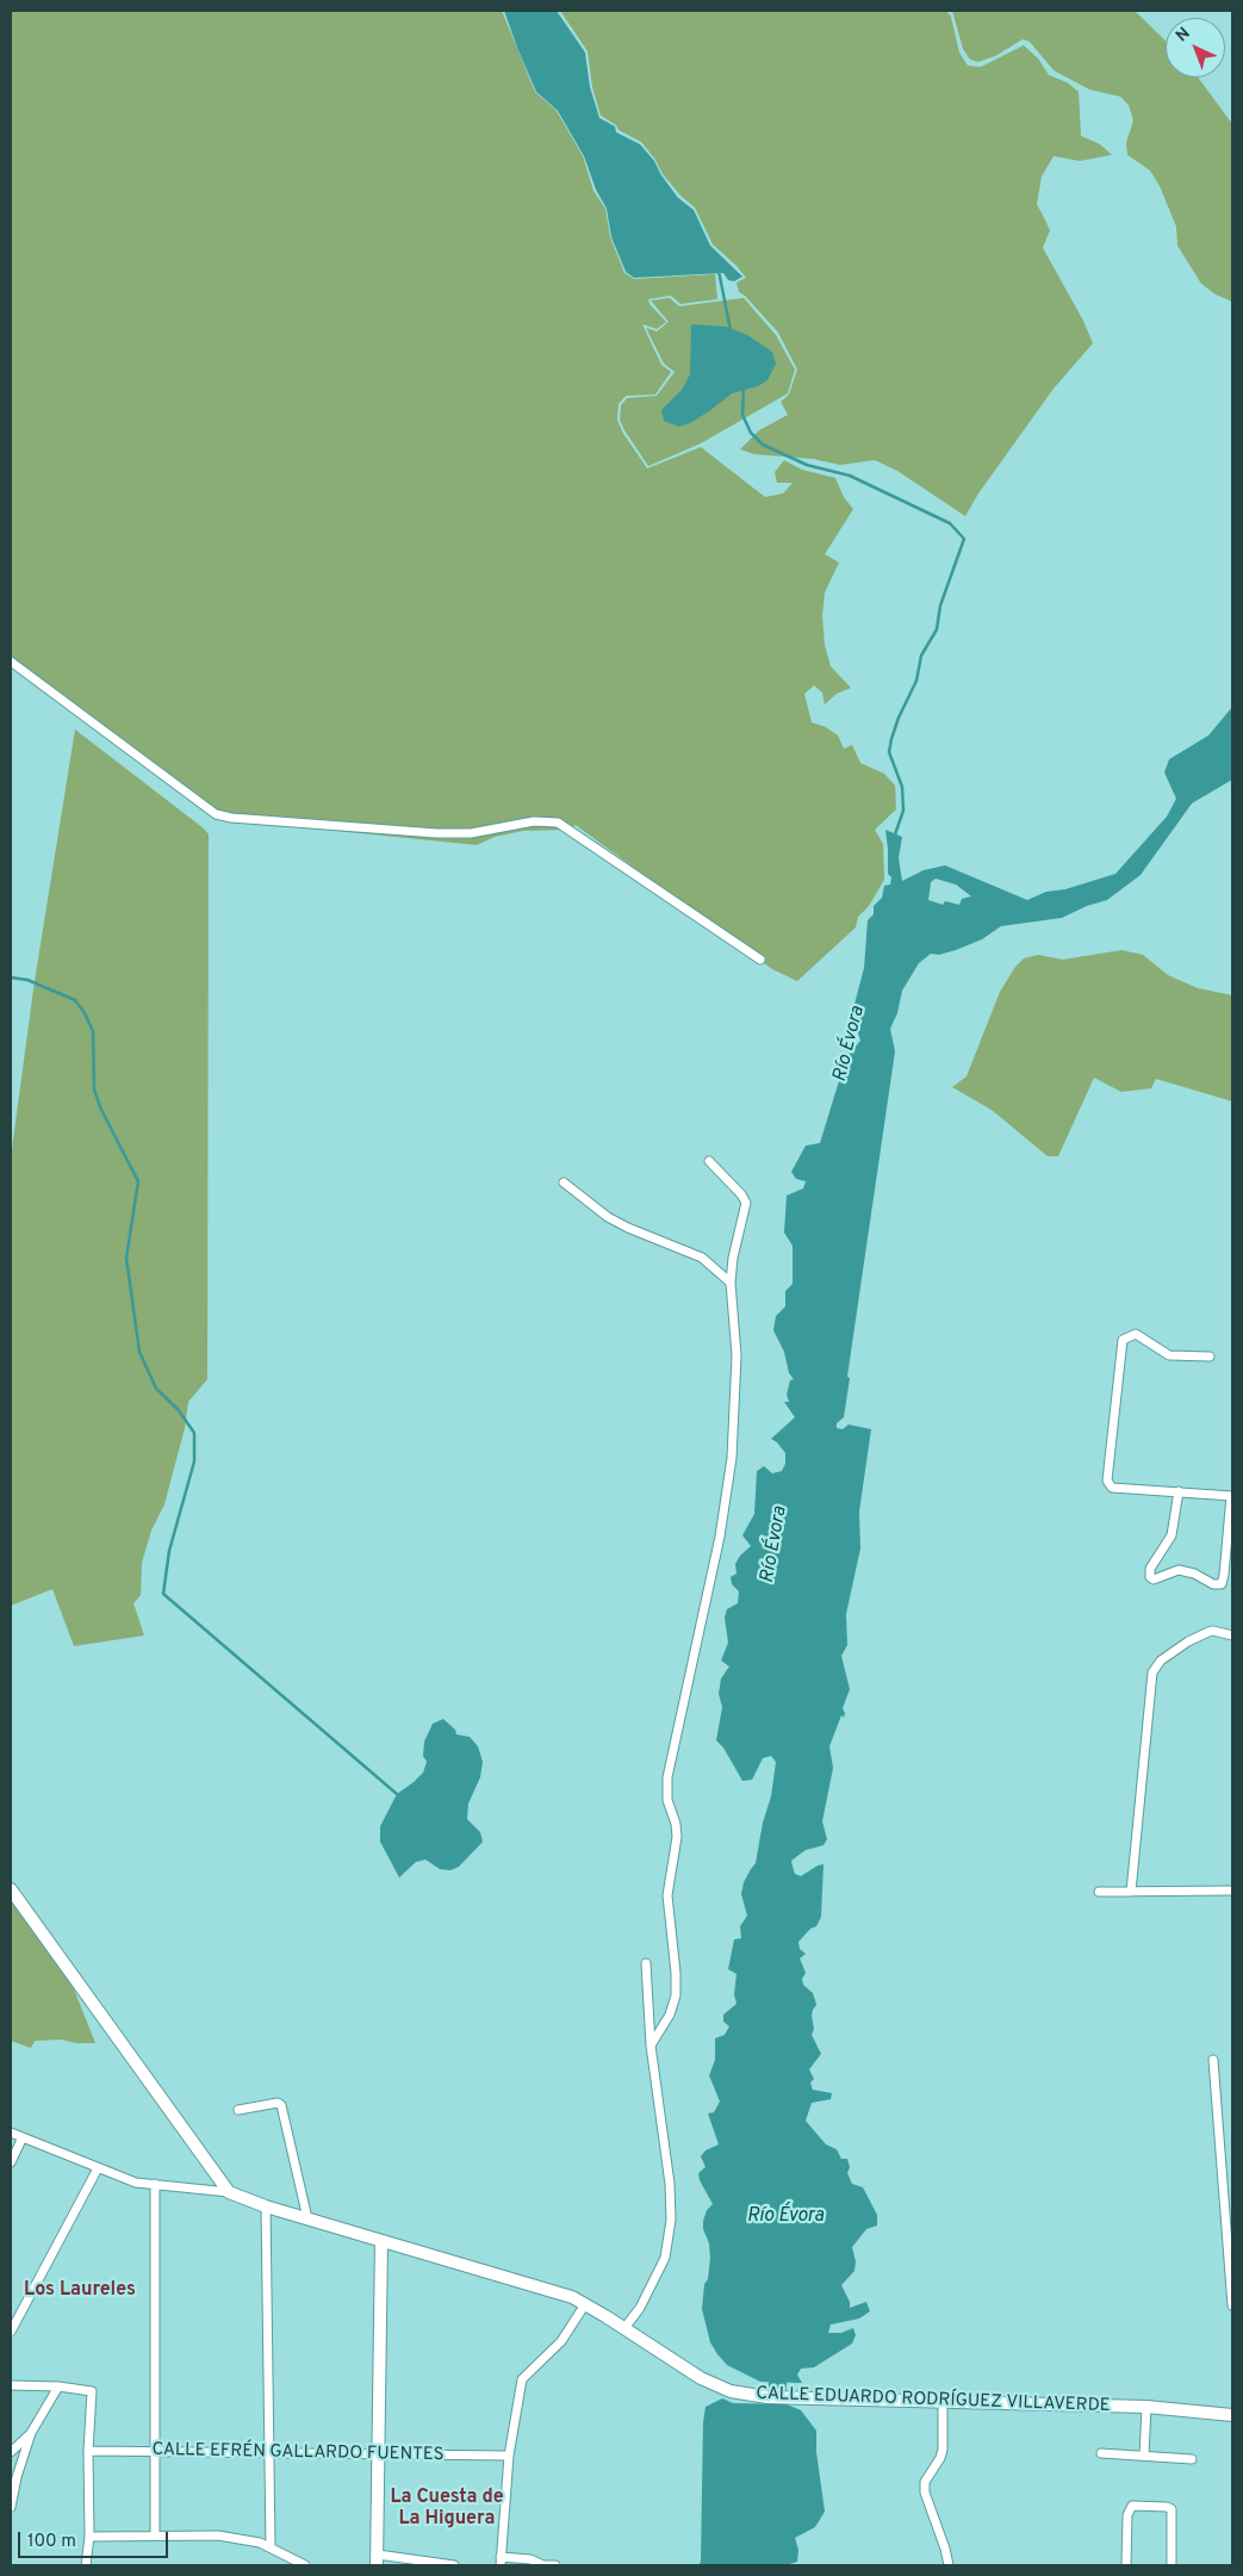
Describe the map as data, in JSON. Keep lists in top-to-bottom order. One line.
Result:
{"streets":{"street":["CALLE EDUARDO RODRÍGUEZ VILLAVERDE","CALLE EFRÉN GALLARDO FUENTES"]},"districts":["Los Laureles","La Cuesta de La Higuera"],"water":["Río Évora"],"scale_bar":"100 m","north":"top left"}
